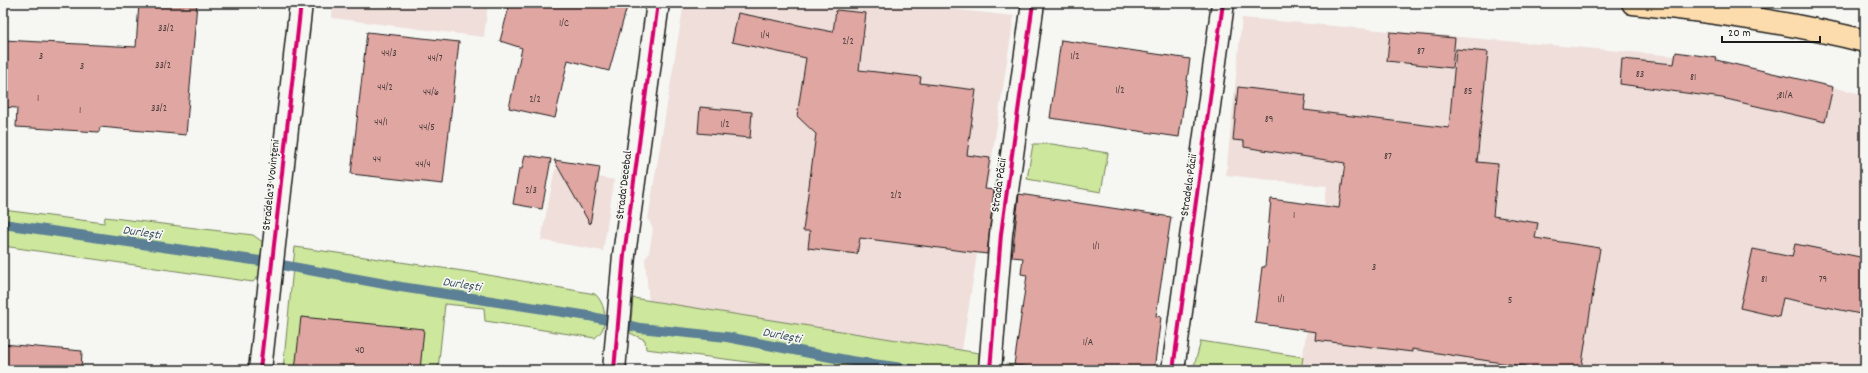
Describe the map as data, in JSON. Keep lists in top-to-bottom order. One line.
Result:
{"streets":{"street":["Stradela 3 Vovințeni","Strada Decebal","Strada Păcii","Stradela Păcii"]},"water":["Durlești"],"house_numbers":["1/C","33/2","1/4","2/2","87","44/3","3","1/2","44/7","33/2","3","83","81","44/2","1/2","85","44/6",";81/A","1","2/2","33/2","1","89","44/1","1/2","44/5","87","44","44/4","2/3","2/2","1","1/1","3","81","79","1/1","5","1/A","40"],"scale_bar":"20 m"}
